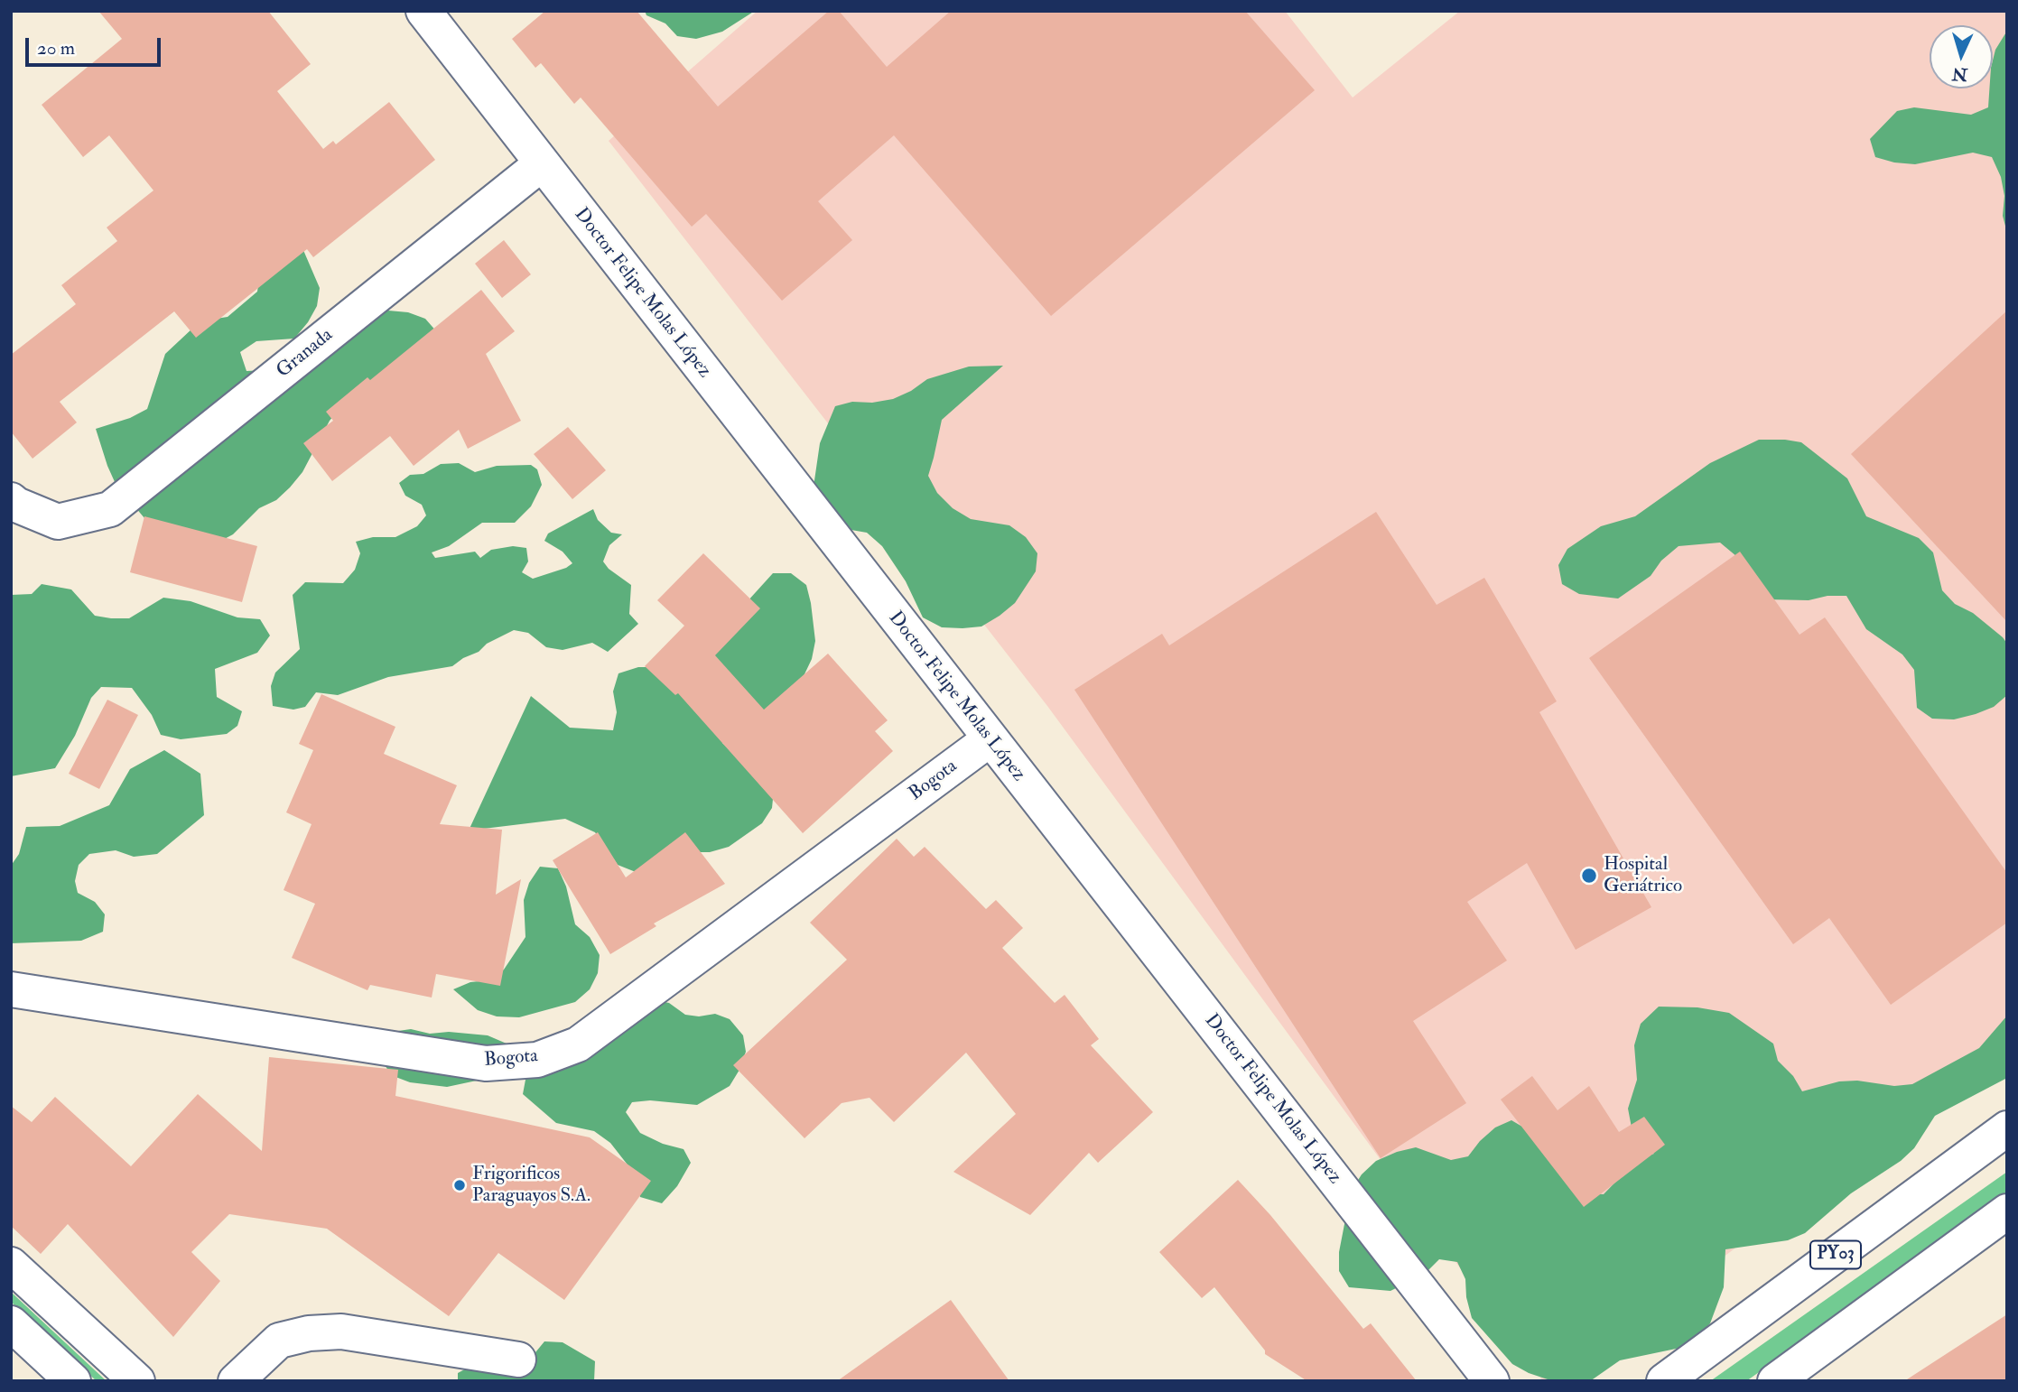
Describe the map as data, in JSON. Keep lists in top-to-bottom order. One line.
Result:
{"streets":{"main road":["Doctor Felipe Molas López","Granada","Bogota","PY03"]},"crossings":[["Doctor Felipe Molas López","Granada"],["Doctor Felipe Molas López","Bogota"]],"places":["Hospital Geriátrico","Frigorificos Paraguayos S.A."],"scale_bar":"20 m","north":"bottom"}
